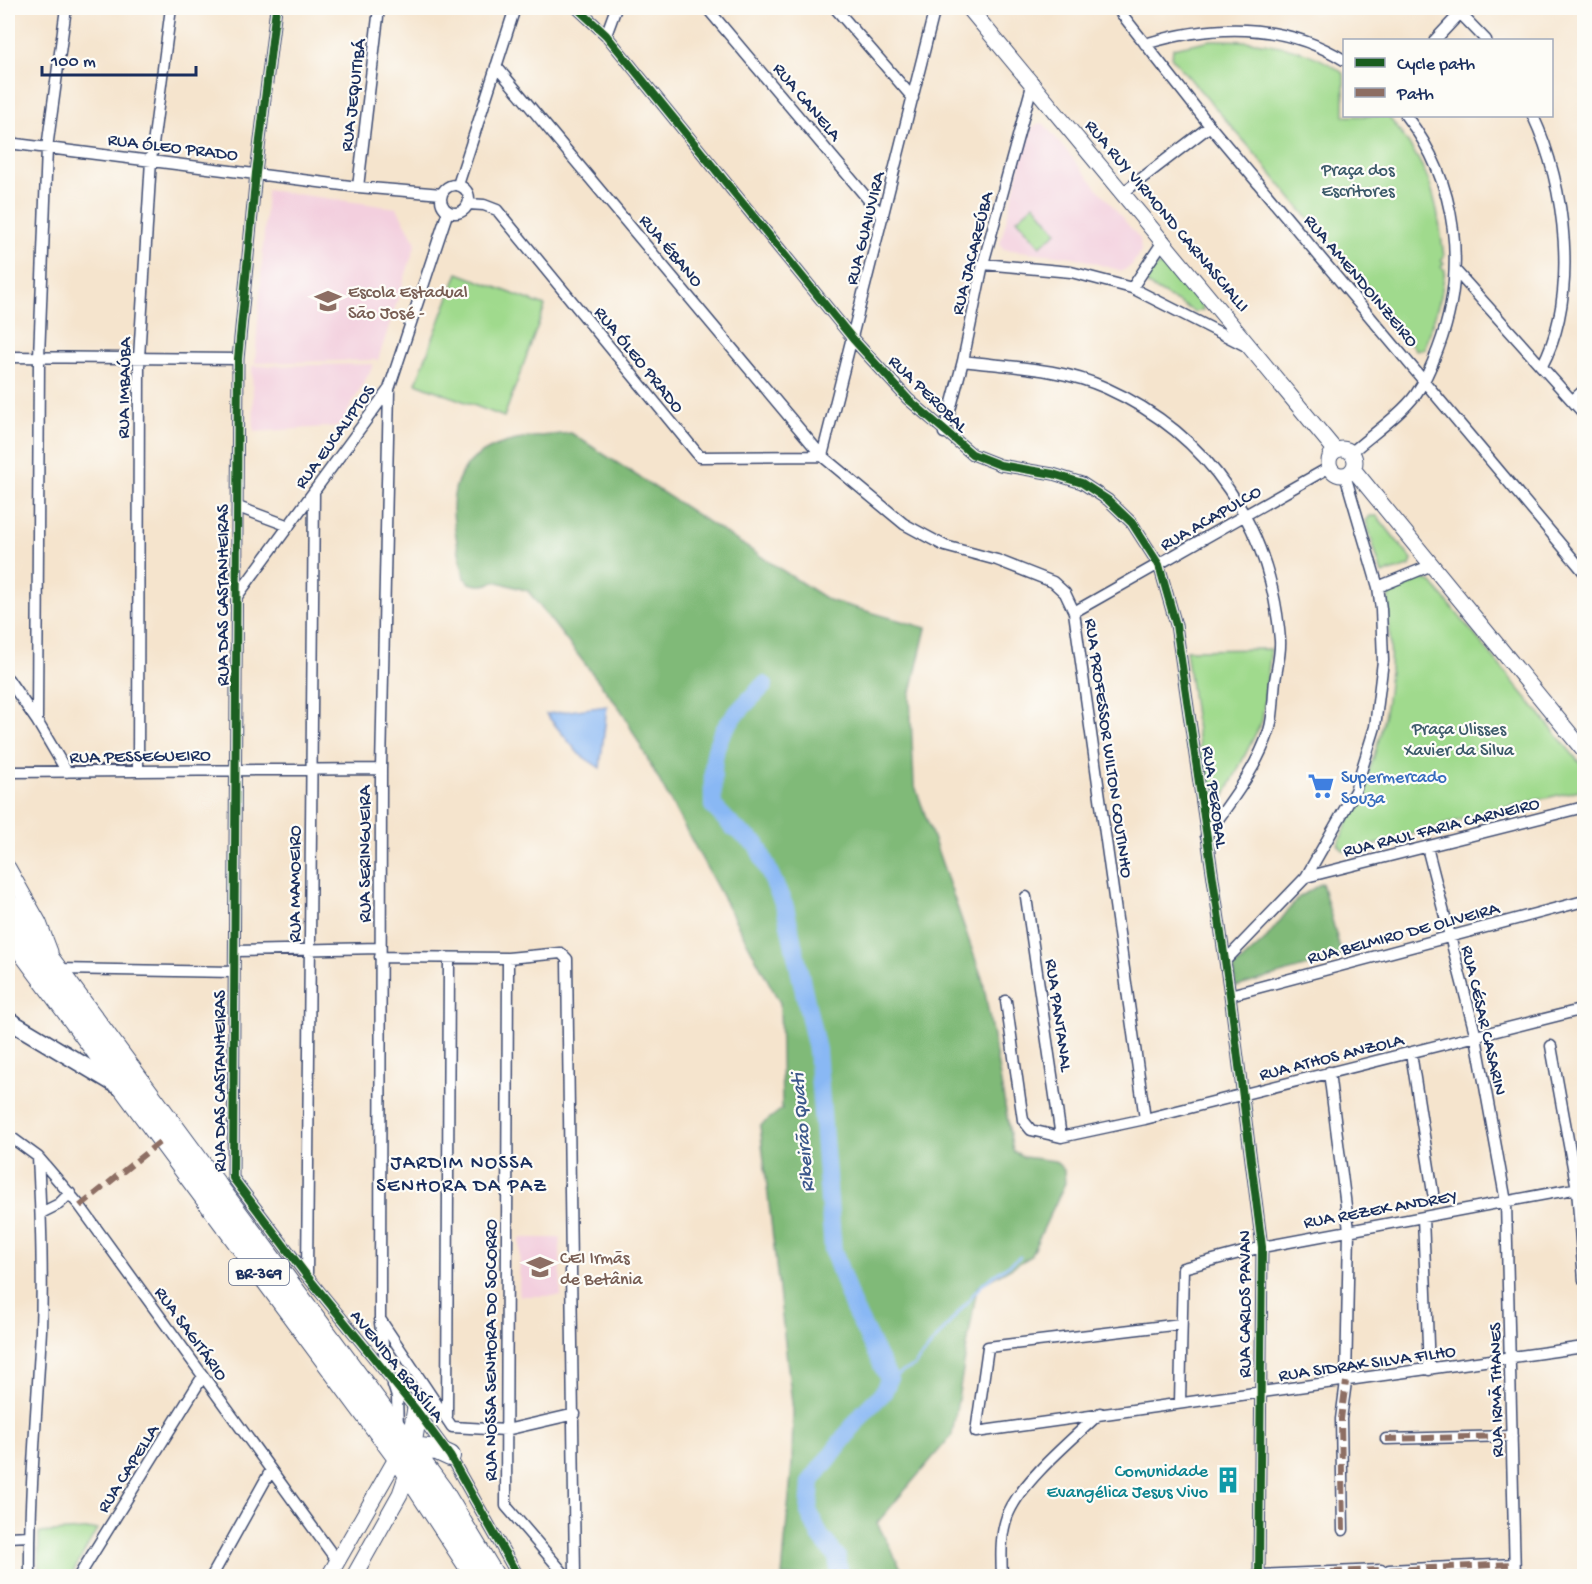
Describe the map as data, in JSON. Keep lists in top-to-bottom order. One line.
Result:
{"streets":{"highway":["BR-369","AVENIDA BRASÍLIA"],"street":["RUA JEQUITIBÁ","RUA CANELA","RUA ÓLEO PRADO","RUA RUY VIRMOND CARNASCIALLI","RUA GUAIUVIRA","RUA ÉBANO","RUA JACAREÚBA","RUA AMENDOINZEIRO","RUA IMBAÚBA","RUA PEROBAL","RUA EUCALIPTOS","RUA ACAPULCO","RUA DAS CASTANHEIRAS","RUA PROFESSOR WILTON COUTINHO","RUA PESSEGUEIRO","RUA RAUL FARIA CARNEIRO","RUA SERINGUEIRA","RUA MAMOEIRO","RUA BELMIRO DE OLIVEIRA","RUA PANTANAL","RUA CÉSAR CASARIN","RUA ATHOS ANZOLA","RUA REZEK ANDREY","RUA CARLOS PAVAN","RUA SAGITÁRIO","RUA NOSSA SENHORA DO SOCORRO","RUA SIDRAK SILVA FILHO","RUA IRMÃ THANES","RUA CAPELLA"]},"crossings":[["RUA JEQUITIBÁ","RUA ÓLEO PRADO"],["RUA CANELA","RUA GUAIUVIRA"],["RUA ÓLEO PRADO","RUA GUAIUVIRA"],["RUA ÓLEO PRADO","RUA ÉBANO"],["RUA ÓLEO PRADO","RUA IMBAÚBA"],["RUA ÓLEO PRADO","RUA EUCALIPTOS"],["RUA ÓLEO PRADO","RUA DAS CASTANHEIRAS"],["RUA ÓLEO PRADO","RUA PROFESSOR WILTON COUTINHO"],["RUA RUY VIRMOND CARNASCIALLI","RUA JACAREÚBA"],["RUA RUY VIRMOND CARNASCIALLI","RUA ACAPULCO"],["RUA GUAIUVIRA","RUA ÉBANO"],["RUA GUAIUVIRA","RUA PEROBAL"],["RUA GUAIUVIRA","RUA PROFESSOR WILTON COUTINHO"],["RUA ÉBANO","RUA PROFESSOR WILTON COUTINHO"],["RUA JACAREÚBA","RUA PEROBAL"],["RUA IMBAÚBA","RUA PESSEGUEIRO"],["RUA PEROBAL","RUA ACAPULCO"],["RUA PEROBAL","RUA CARLOS PAVAN"],["RUA EUCALIPTOS","RUA DAS CASTANHEIRAS"],["RUA EUCALIPTOS","RUA SERINGUEIRA"],["RUA EUCALIPTOS","RUA MAMOEIRO"],["RUA ACAPULCO","RUA PROFESSOR WILTON COUTINHO"],["RUA DAS CASTANHEIRAS","RUA PESSEGUEIRO"],["RUA DAS CASTANHEIRAS","AVENIDA BRASÍLIA"],["RUA PROFESSOR WILTON COUTINHO","RUA ATHOS ANZOLA"],["RUA PESSEGUEIRO","RUA SERINGUEIRA"],["RUA PESSEGUEIRO","RUA MAMOEIRO"],["RUA RAUL FARIA CARNEIRO","RUA CÉSAR CASARIN"],["RUA SERINGUEIRA","AVENIDA BRASÍLIA"],["RUA MAMOEIRO","AVENIDA BRASÍLIA"],["RUA BELMIRO DE OLIVEIRA","RUA CÉSAR CASARIN"],["RUA BELMIRO DE OLIVEIRA","RUA CARLOS PAVAN"],["RUA PANTANAL","RUA ATHOS ANZOLA"],["RUA CÉSAR CASARIN","RUA ATHOS ANZOLA"],["RUA CÉSAR CASARIN","RUA REZEK ANDREY"],["RUA CÉSAR CASARIN","RUA IRMÃ THANES"],["RUA ATHOS ANZOLA","RUA CARLOS PAVAN"],["RUA REZEK ANDREY","RUA CARLOS PAVAN"],["RUA REZEK ANDREY","RUA SIDRAK SILVA FILHO"],["RUA REZEK ANDREY","RUA IRMÃ THANES"],["RUA CARLOS PAVAN","RUA SIDRAK SILVA FILHO"],["RUA SAGITÁRIO","RUA CAPELLA"],["RUA SIDRAK SILVA FILHO","RUA IRMÃ THANES"]],"districts":["JARDIM NOSSA SENHORA DA PAZ"],"water":["Ribeirão Quati"],"parks":["Praça dos Escritores","Praça Ulisses Xavier da Silva"],"places":{"school or university":["Escola Estadual São José -","CEI Irmãs de Betânia"],"supermarket":["Supermercado Souza"],"building":["Comunidade Evangélica Jesus Vivo"]},"legend":["Cycle path","Path"],"scale_bar":"100 m"}
